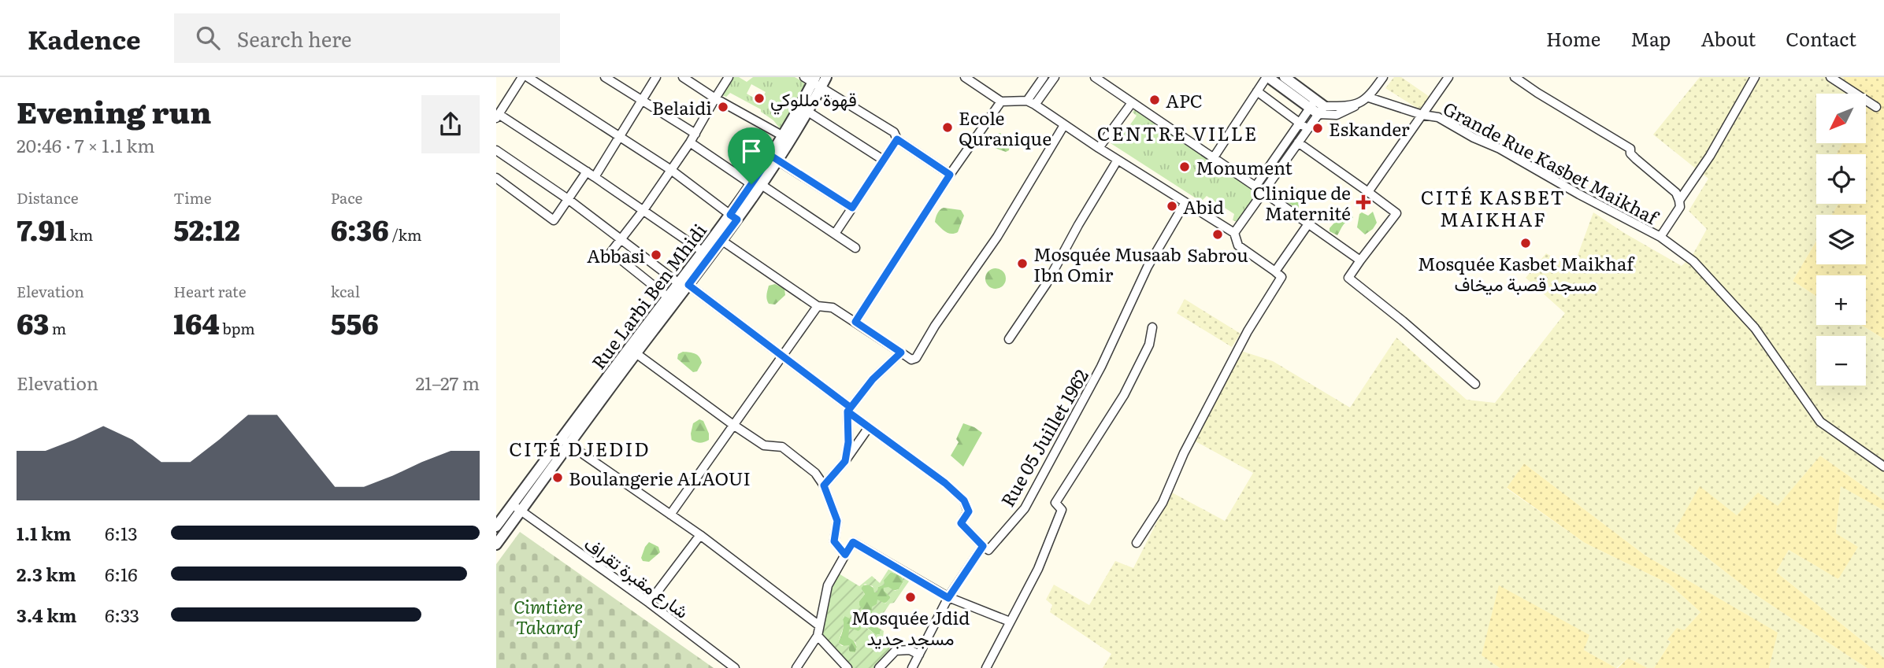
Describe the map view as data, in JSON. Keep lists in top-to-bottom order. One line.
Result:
{"streets":{"street":["Grande Rue Kasbet Maikhaf","Rue Larbi Ben Mhidi","Rue 05 Juillet 1962","شارع مقبرة تقراف"]},"crossings":[["Rue Larbi Ben Mhidi","شارع مقبرة تقراف"]],"districts":["CENTRE VILLE","CITÉ KASBET MAIKHAF","CITÉ DJEDID"],"parks":["Cimtière Takaraf"],"places":{"other":["قهوة مللوكي","APC","Belaidi","Ecole Quranique","Eskander","Monument","Abid","Sabrou","Mosquée Kasbet Maikhaf مسجد قصبة ميخاف","Abbasi","Mosquée Musaab Ibn Omir","Boulangerie ALAOUI","Mosquée Jdid مسجد جديد"],"health":["Clinique de Maternité"]},"north":"bottom left","page":{"header":"Kadence","search":"Search here","nav":["Home","Map","About","Contact"],"heading":["Evening run","20:46 · 7 × 1.1 km"],"map_buttons":["+","−"],"stats":[["Distance","7.91 km"],["Time","52:12"],["Pace","6:36 /km"],["Elevation","63 m"],["Heart rate","164 bpm"],["kcal","556"]],"chart":["Elevation","21–27 m"],"list":[{"name":"1.1 km","note":"6:13"},{"name":"2.3 km","note":"6:16"},{"name":"3.4 km","note":"6:33"}]}}
